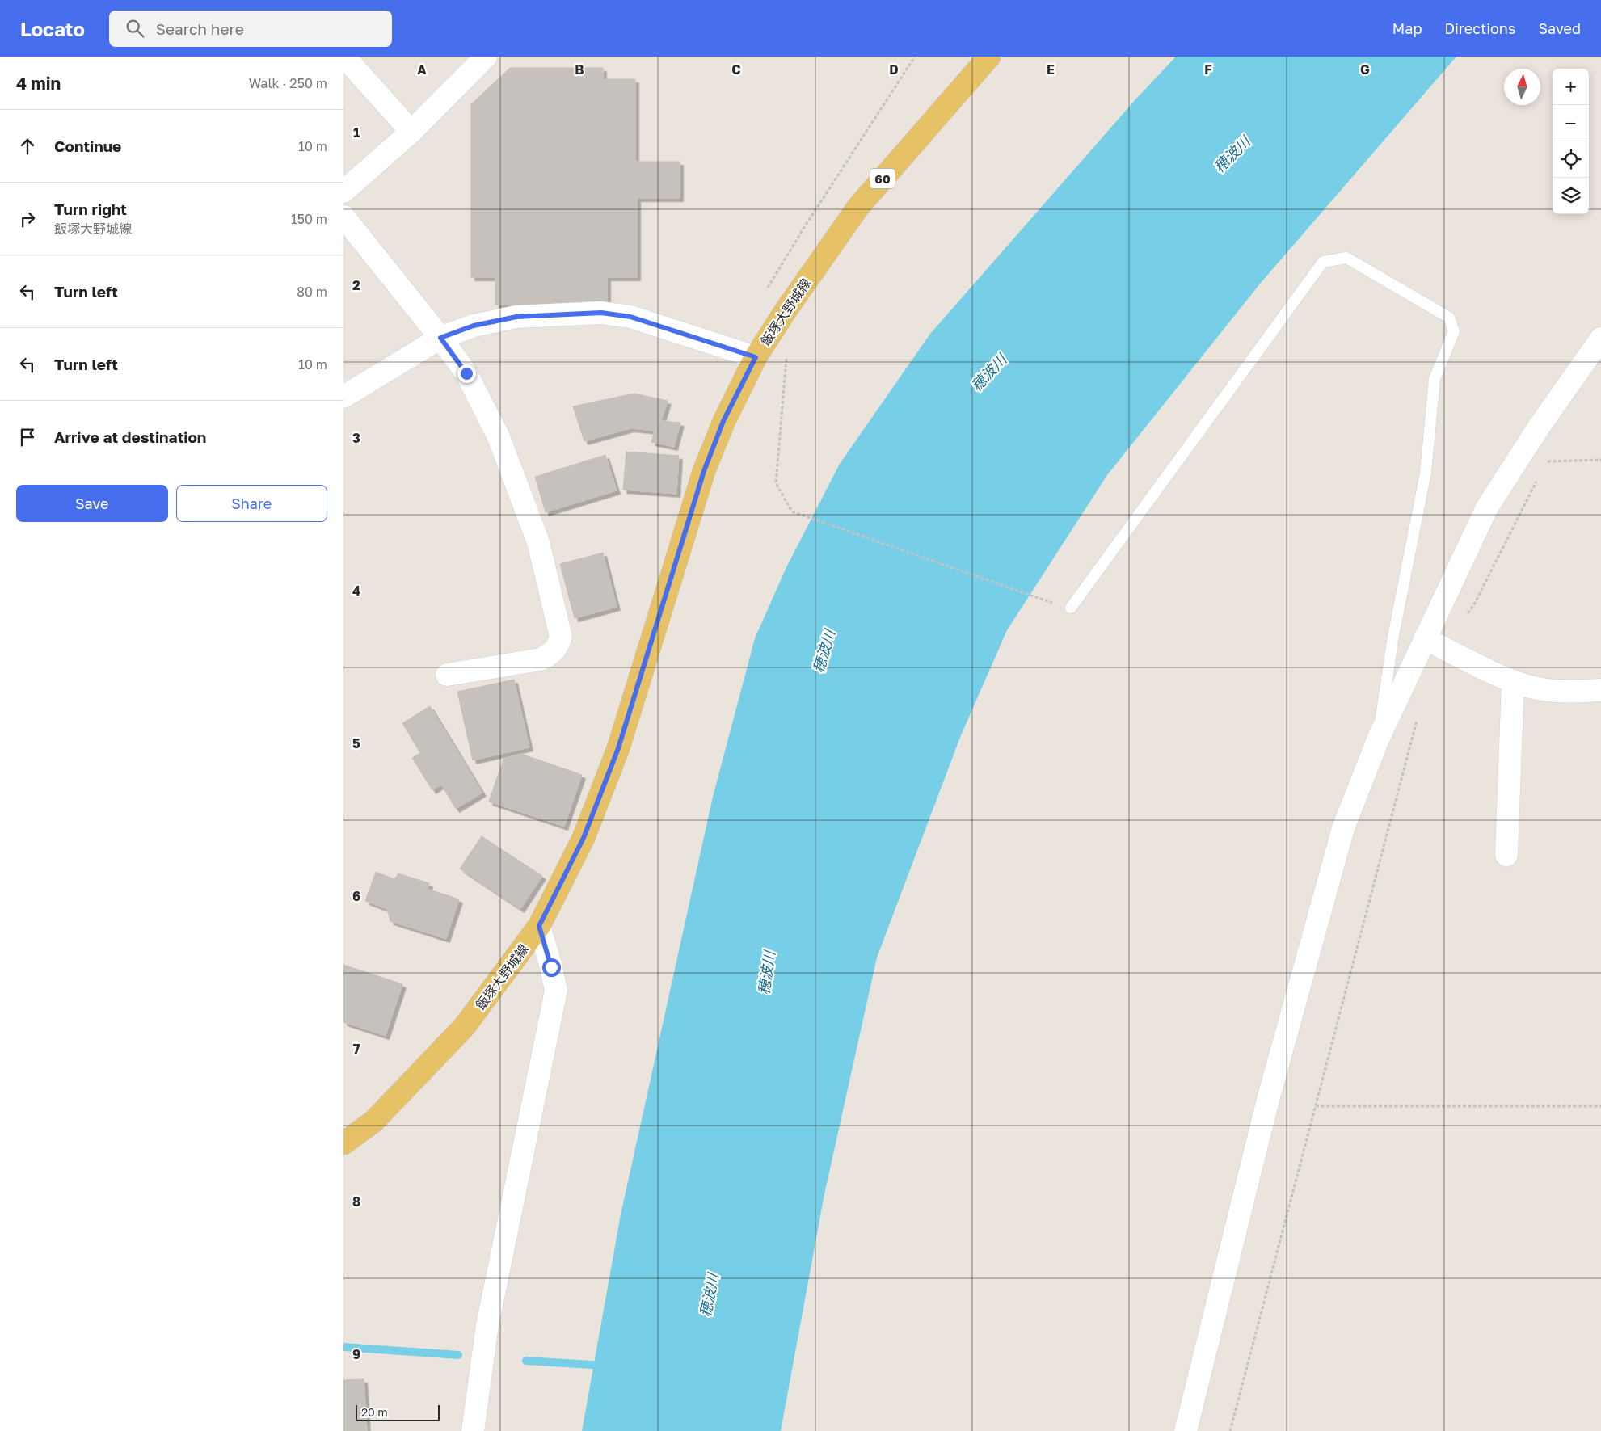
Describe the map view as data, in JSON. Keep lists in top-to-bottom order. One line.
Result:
{"streets":{"main road":["60","飯塚大野城線"]},"water":["穂波川"],"scale_bar":"20 m","north":"top","page":{"header":"Locato","search":"Search here","nav":["Map","Directions","Saved"],"heading":["4 min","Walk · 250 m"],"map_buttons":["+","−"],"list":[["Continue","10 m"],["Turn right","飯塚大野城線","150 m"],["Turn left","80 m"],["Turn left","10 m"],"Arrive at destination"],"buttons":["Save","Share"],"scale":"20 m"},"grid":{"columns":["A","B","C","D","E","F","G"],"rows":["1","2","3","4","5","6","7","8","9"]}}
